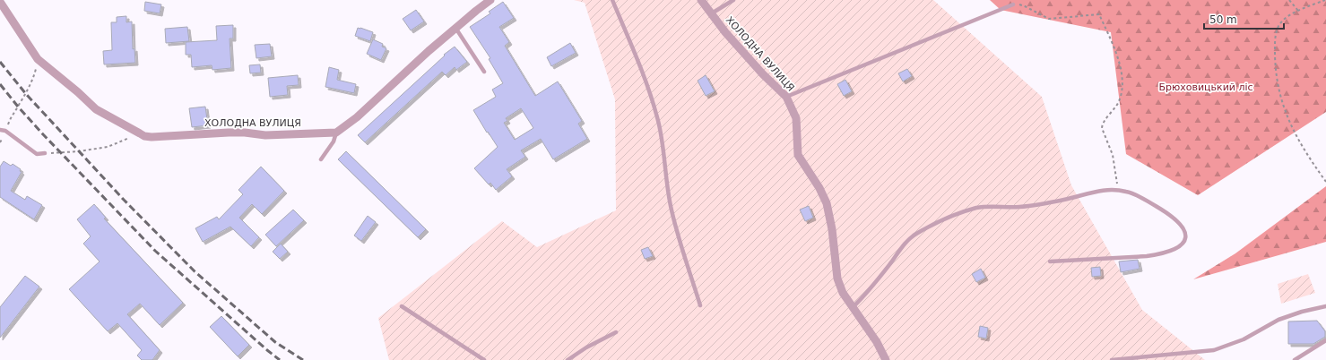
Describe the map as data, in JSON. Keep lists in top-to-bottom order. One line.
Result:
{"streets":{"street":["ХОЛОДНА ВУЛИЦЯ"]},"parks":["Брюховицький ліс"],"scale_bar":"50 m"}
